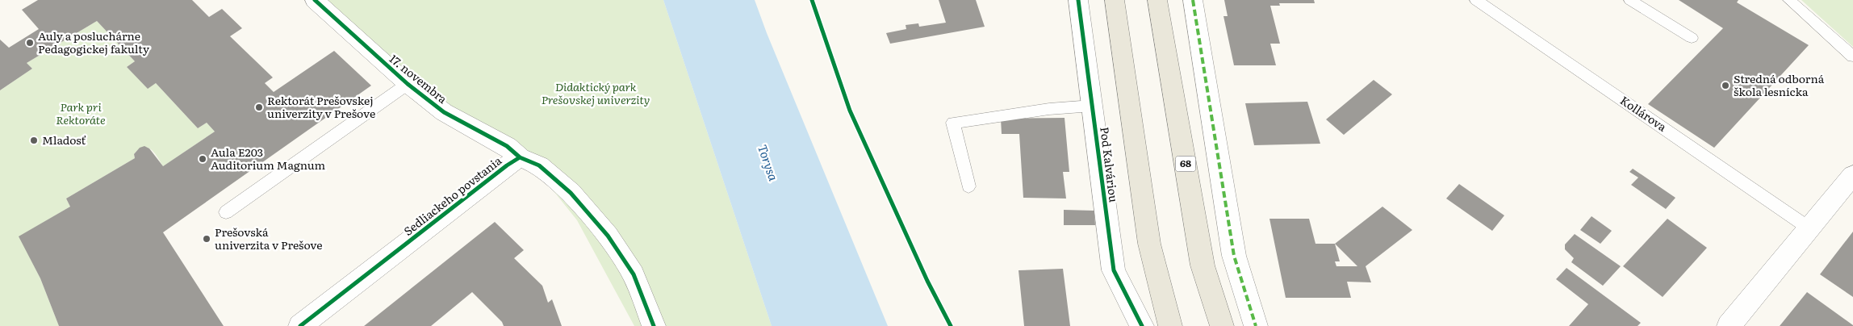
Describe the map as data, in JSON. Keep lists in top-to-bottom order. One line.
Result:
{"streets":{"main road":["68"],"street":["17. novembra","Pod Kalváriou","Sedliackeho povstania"],"lane":["Kollárova"]},"crossings":[["17. novembra","Sedliackeho povstania"]],"water":["Torysa"],"parks":["Didaktický park Prešovskej univerzity","Park pri Rektoráte"],"places":["Auly a posluchárne Pedagogickej fakulty","Stredná odborná škola lesnícka","Rektorát Prešovskej univerzity v Prešove","Mladosť","Aula E203 Auditorium Magnum","Prešovská univerzita v Prešove"]}
